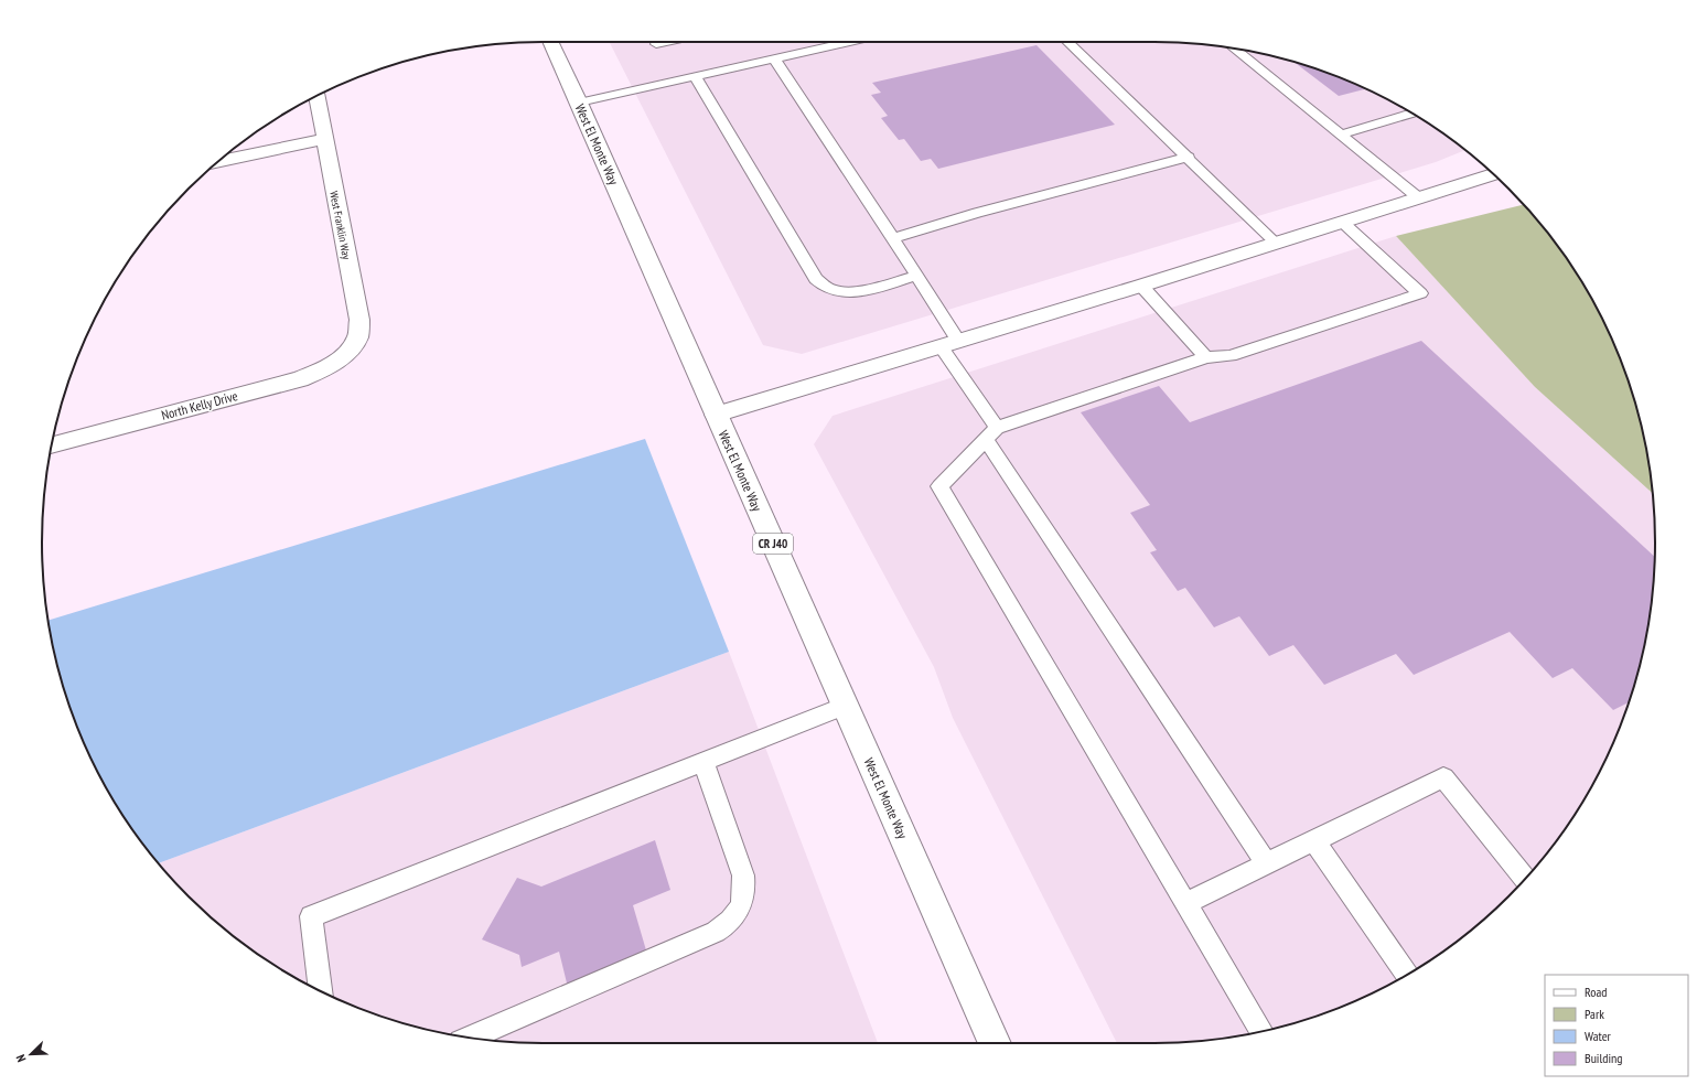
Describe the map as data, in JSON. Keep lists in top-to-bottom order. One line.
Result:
{"streets":{"street":["West El Monte Way","West Franklin Way","North Kelly Drive","CR J40"]},"crossings":[["West Franklin Way","North Kelly Drive"]],"legend":["Road","Park","Water","Building"],"north":"bottom left"}
